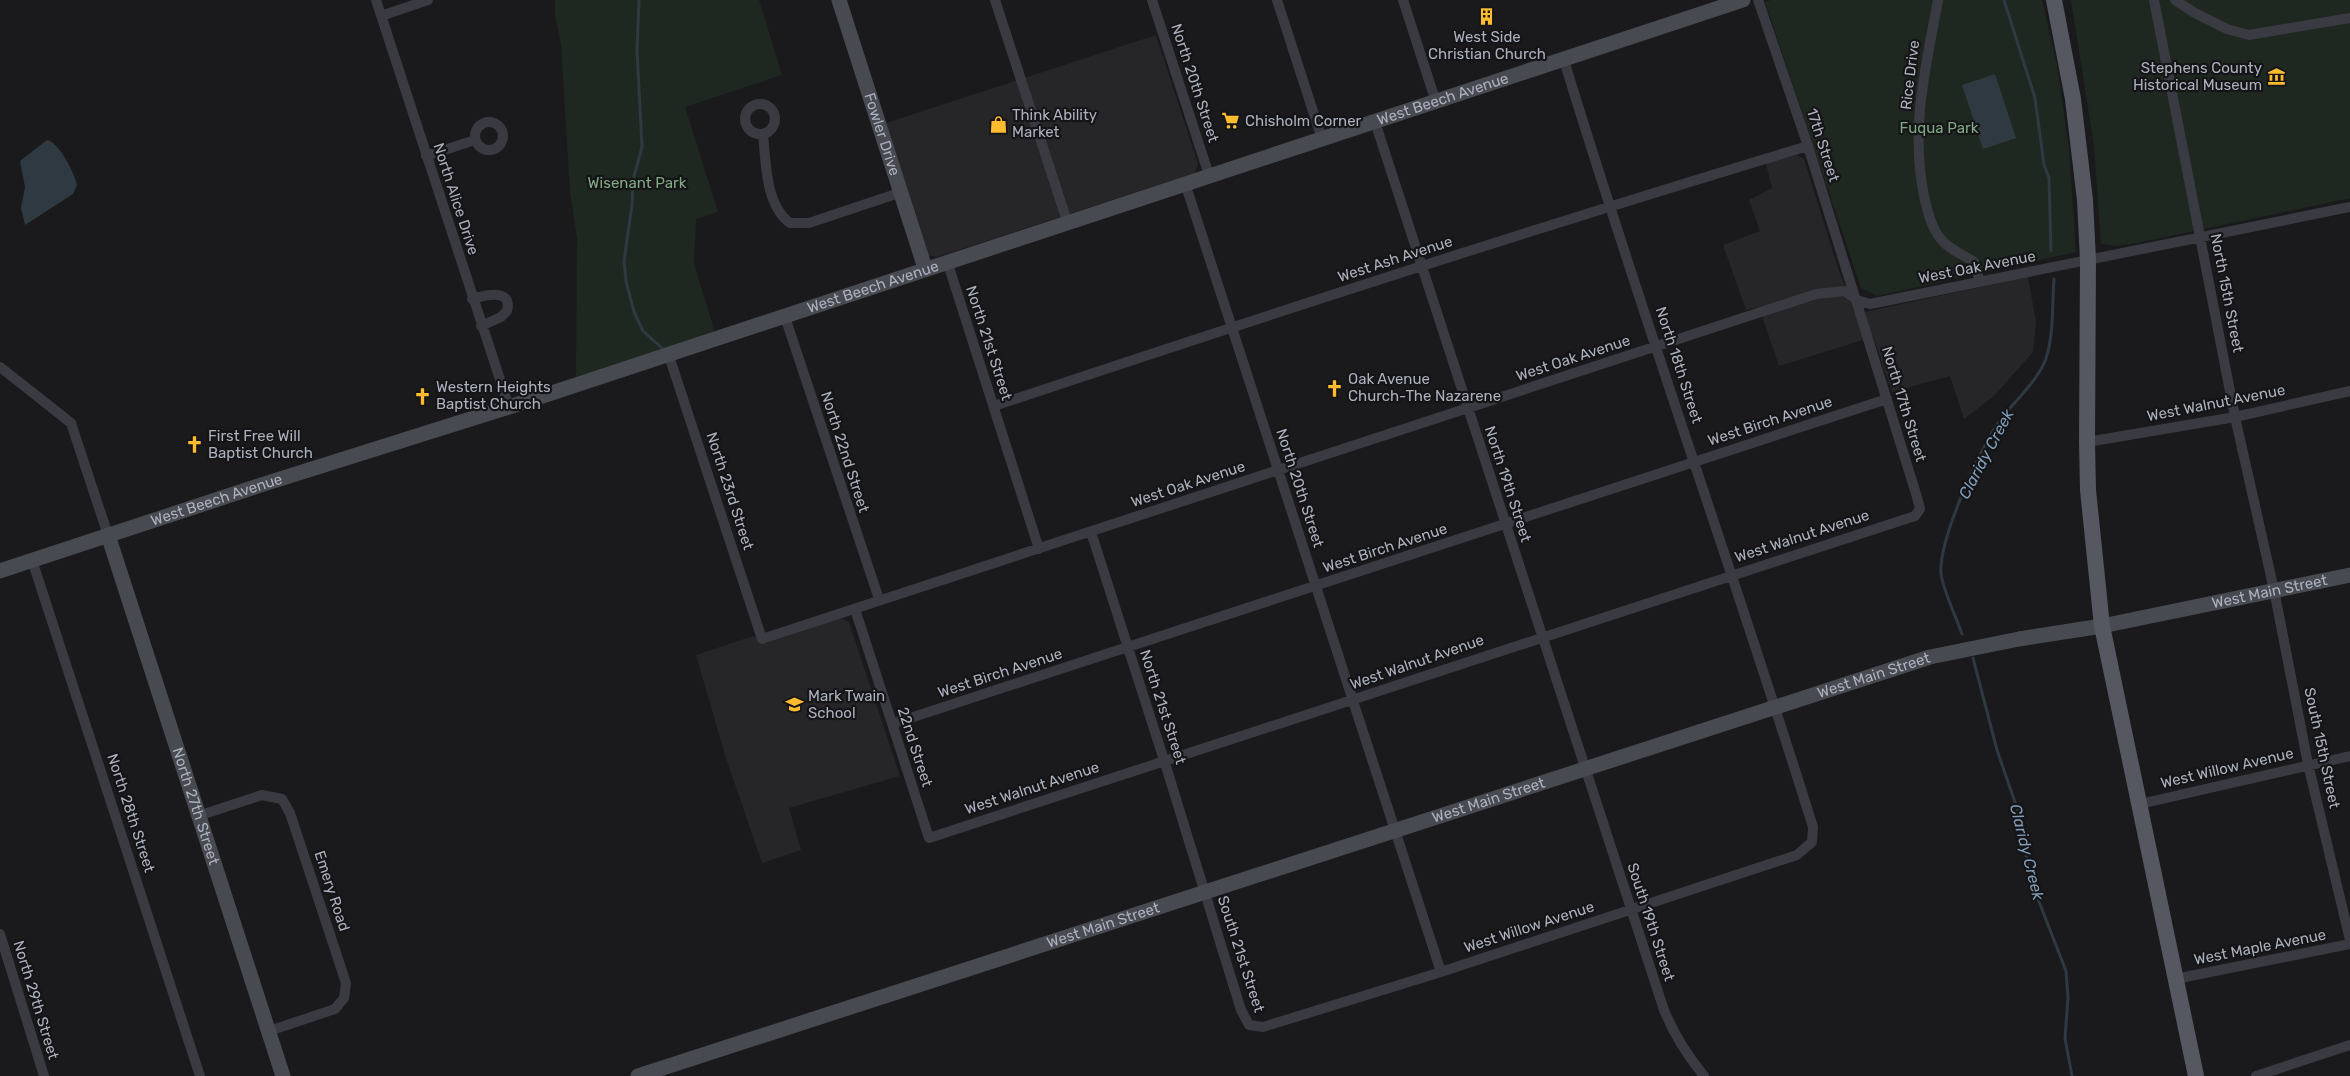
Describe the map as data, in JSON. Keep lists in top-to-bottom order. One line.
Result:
{"streets":{"street":["Rice Drive","North 20th Street","West Beech Avenue","Fowler Drive","17th Street","North Alice Drive","West Ash Avenue","West Oak Avenue","North 15th Street","North 21st Street","North 18th Street","West Walnut Avenue","North 17th Street","West Birch Avenue","North 22nd Street","North 19th Street","North 23rd Street","West Main Street","22nd Street","South 15th Street","West Willow Avenue","North 27th Street","North 28th Street","Emery Road","South 19th Street","West Maple Avenue","South 21st Street","North 29th Street"]},"crossings":[["Rice Drive","West Oak Avenue"],["North 20th Street","West Beech Avenue"],["North 20th Street","West Ash Avenue"],["North 20th Street","West Oak Avenue"],["North 20th Street","West Walnut Avenue"],["North 20th Street","West Birch Avenue"],["North 20th Street","West Main Street"],["North 20th Street","West Willow Avenue"],["West Beech Avenue","Fowler Drive"],["West Beech Avenue","North Alice Drive"],["West Beech Avenue","North 21st Street"],["West Beech Avenue","North 18th Street"],["West Beech Avenue","North 22nd Street"],["West Beech Avenue","North 19th Street"],["West Beech Avenue","North 23rd Street"],["West Beech Avenue","North 27th Street"],["West Beech Avenue","North 28th Street"],["17th Street","West Ash Avenue"],["17th Street","West Oak Avenue"],["17th Street","North 17th Street"],["West Ash Avenue","North 21st Street"],["West Ash Avenue","North 18th Street"],["West Ash Avenue","North 19th Street"],["West Oak Avenue","North 15th Street"],["West Oak Avenue","North 21st Street"],["West Oak Avenue","North 18th Street"],["West Oak Avenue","North 17th Street"],["West Oak Avenue","North 22nd Street"],["West Oak Avenue","North 19th Street"],["West Oak Avenue","North 23rd Street"],["West Oak Avenue","22nd Street"],["North 15th Street","West Walnut Avenue"],["North 15th Street","West Main Street"],["North 15th Street","South 15th Street"],["North 21st Street","West Walnut Avenue"],["North 21st Street","West Birch Avenue"],["North 21st Street","West Main Street"],["North 21st Street","South 21st Street"],["North 18th Street","West Walnut Avenue"],["North 18th Street","West Birch Avenue"],["North 18th Street","West Main Street"],["North 18th Street","West Willow Avenue"],["West Walnut Avenue","North 17th Street"],["West Walnut Avenue","North 19th Street"],["West Walnut Avenue","22nd Street"],["North 17th Street","West Birch Avenue"],["West Birch Avenue","North 19th Street"],["West Birch Avenue","22nd Street"],["North 19th Street","West Main Street"],["North 19th Street","South 19th Street"],["West Main Street","South 15th Street"],["West Main Street","South 19th Street"],["West Main Street","South 21st Street"],["South 15th Street","West Willow Avenue"],["South 15th Street","West Maple Avenue"],["West Willow Avenue","South 19th Street"],["West Willow Avenue","South 21st Street"],["North 27th Street","Emery Road"]],"water":["Claridy Creek"],"parks":["Fuqua Park","Wisenant Park"],"places":{"building":["West Side Christian Church"],"museum":["Stephens County Historical Museum"],"supermarket":["Chisholm Corner"],"shop":["Think Ability Market"],"church":["Oak Avenue Church-The Nazarene","Western Heights Baptist Church","First Free Will Baptist Church"],"school or university":["Mark Twain School"]}}
